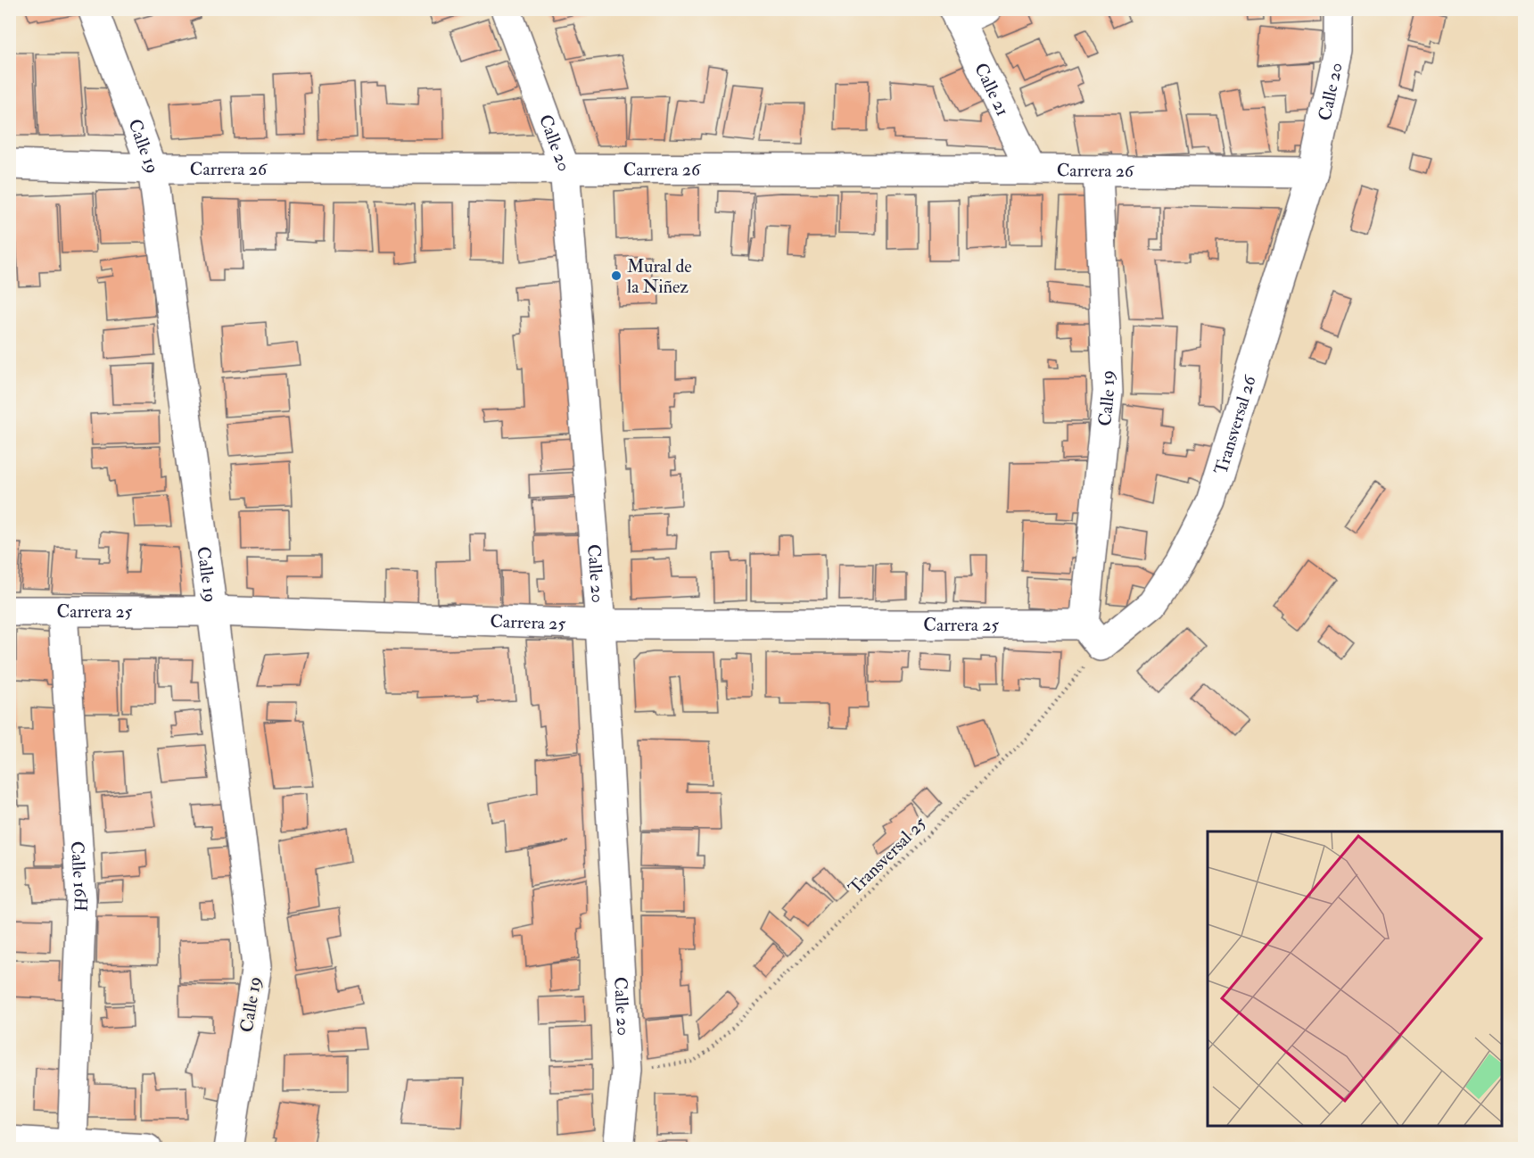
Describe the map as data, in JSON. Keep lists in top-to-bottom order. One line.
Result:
{"streets":{"street":["Calle 21","Calle 20","Calle 19","Carrera 26","Transversal 26","Carrera 25","Calle 16H"],"path":["Transversal 25"]},"crossings":[["Calle 21","Carrera 26"],["Calle 20","Carrera 26"],["Calle 20","Transversal 26"],["Calle 20","Carrera 25"],["Calle 19","Carrera 26"],["Calle 19","Transversal 26"],["Calle 19","Carrera 25"],["Calle 19","Transversal 25"],["Carrera 26","Transversal 26"],["Transversal 26","Carrera 25"],["Transversal 26","Transversal 25"],["Carrera 25","Transversal 25"],["Carrera 25","Calle 16H"]],"places":["Mural de la Niñez"]}
